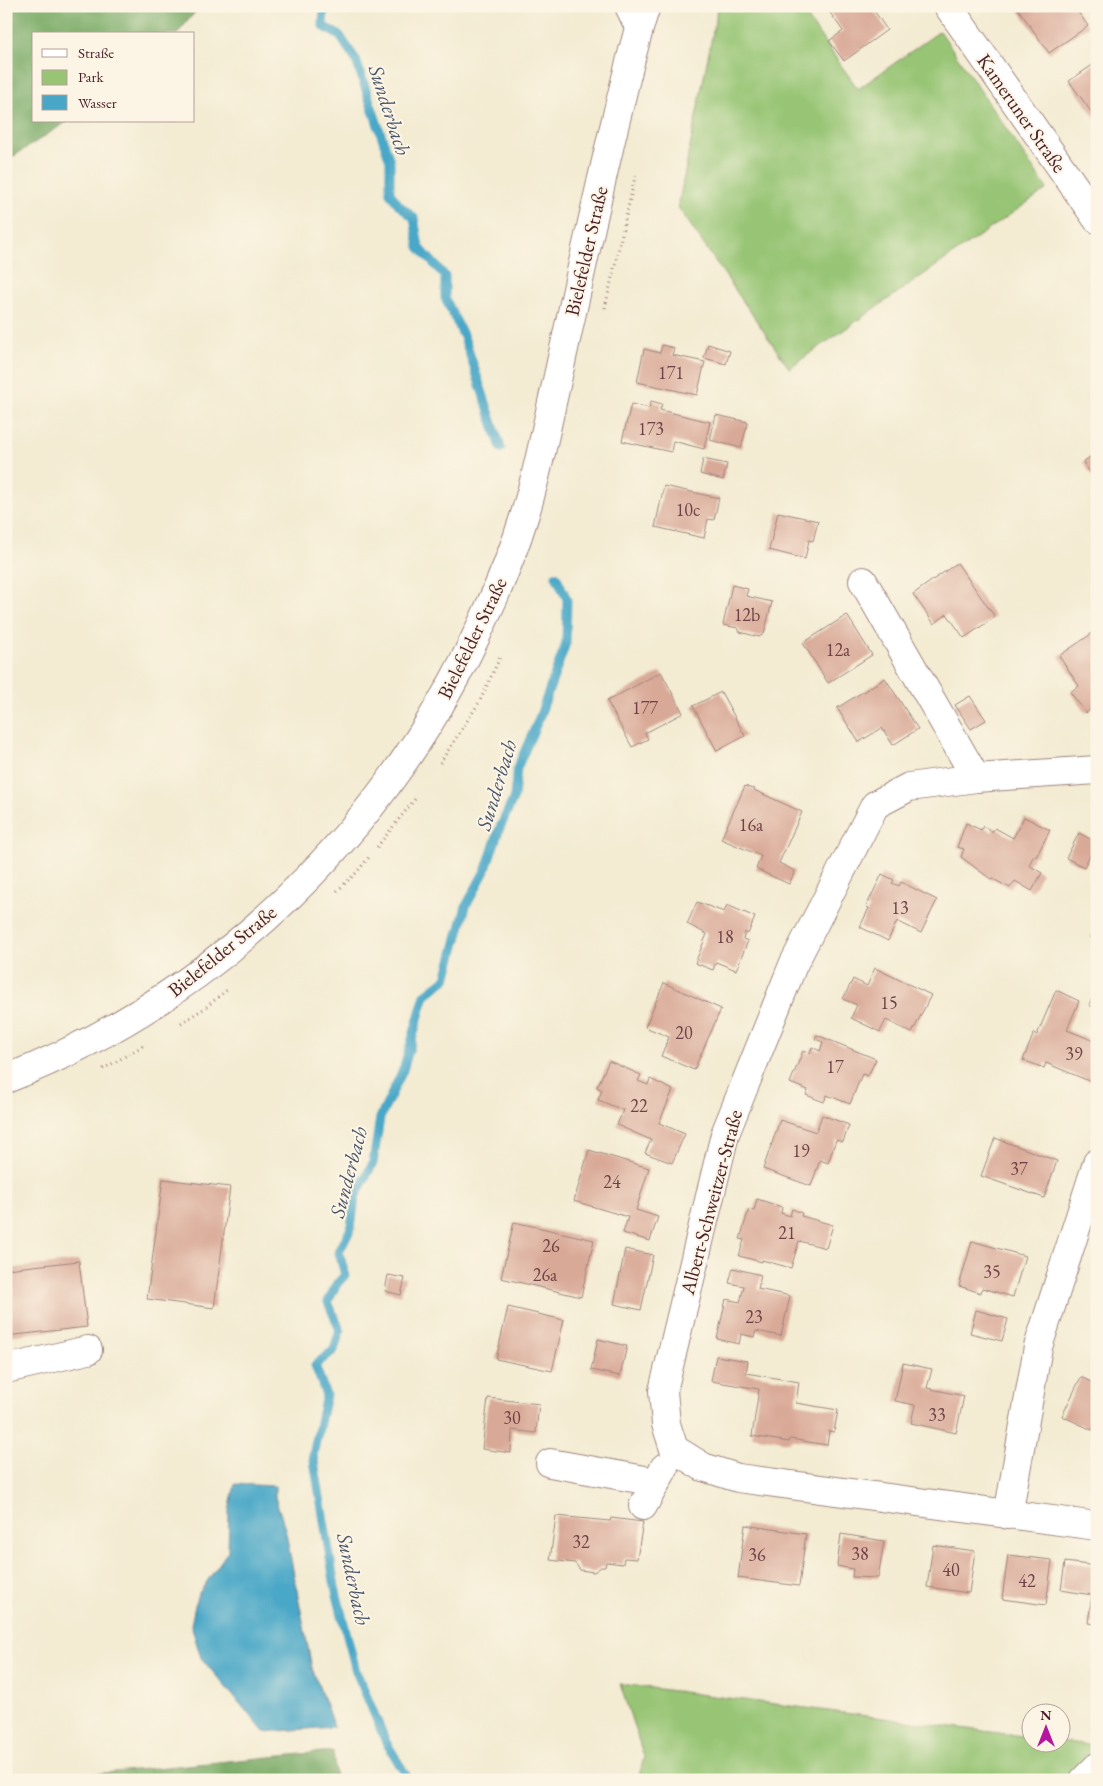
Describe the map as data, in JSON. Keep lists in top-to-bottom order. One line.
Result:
{"streets":{"street":["Kameruner Straße","Bielefelder Straße","Albert-Schweitzer-Straße"]},"water":["Sunderbach"],"house_numbers":["171","173","10c","12b","12a","177","16a","13","18","15","20","39","17","22","19","37","24","21","26","35","26a","23","33","30","32","38","36","40","42"],"legend":["Straße","Park","Wasser"],"north":"top"}
